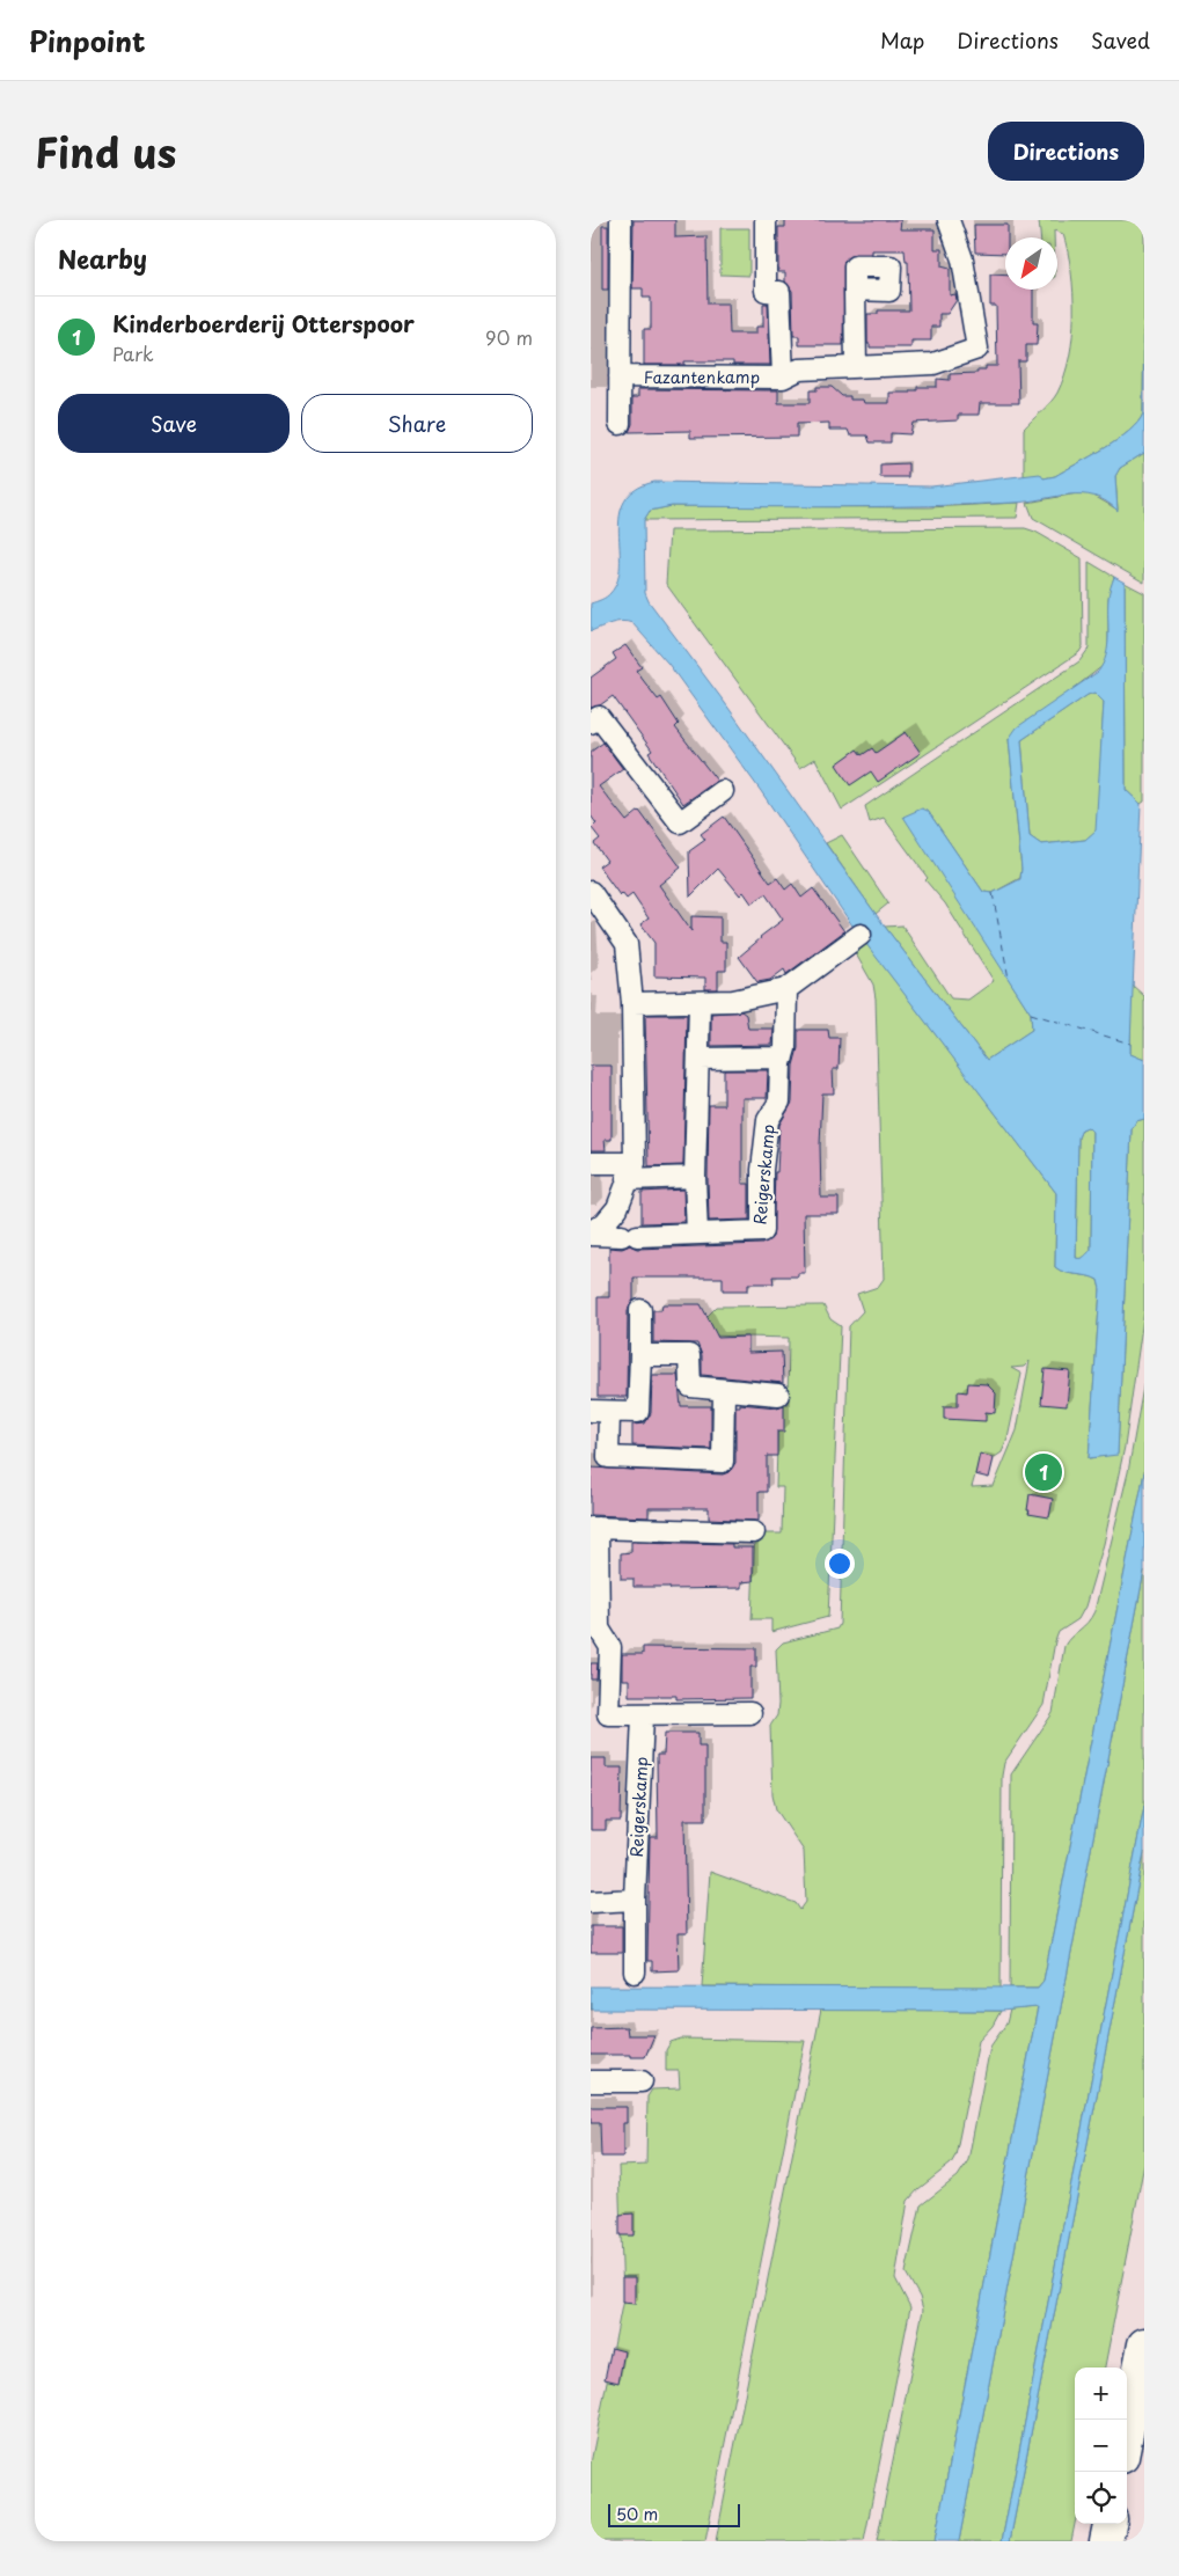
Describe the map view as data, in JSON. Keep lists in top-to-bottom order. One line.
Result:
{"streets":{"street":["Fazantenkamp","Reigerskamp"]},"scale_bar":"50 m","north":"bottom left","page":{"header":"Pinpoint","nav":["Map","Directions","Saved"],"title":"Find us","buttons":["Directions",["Save","Share"]],"heading":"Nearby","list":[{"mark":"1","name":"Kinderboerderij Otterspoor","note":"Park","value":"90 m"}],"pins":"1","map_buttons":["+","−"],"scale":"50 m"}}
